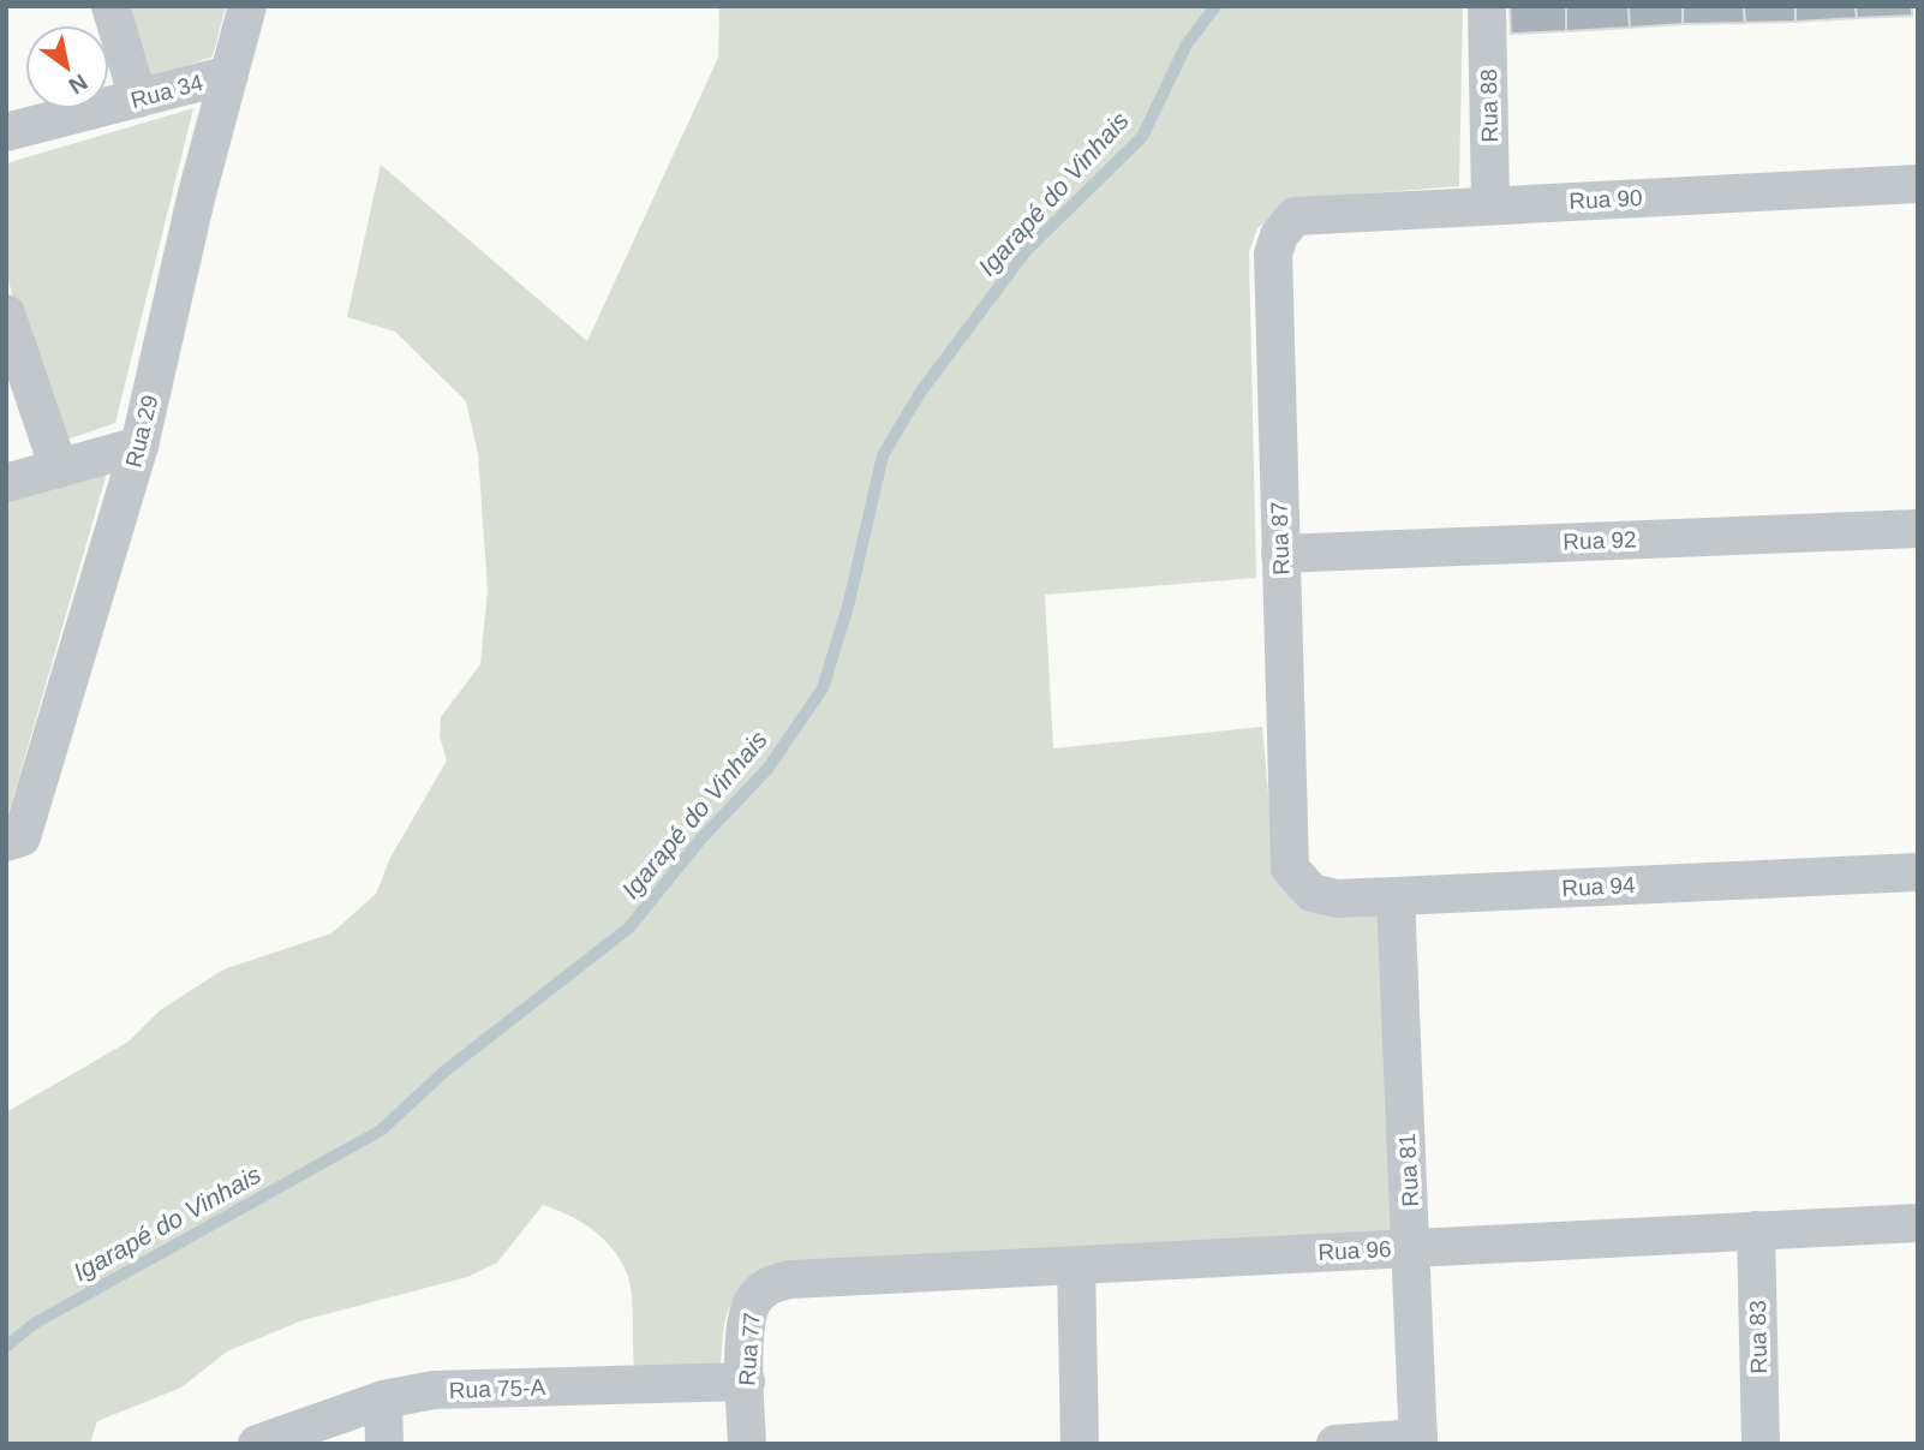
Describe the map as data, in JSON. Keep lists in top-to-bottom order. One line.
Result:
{"streets":{"street":["Rua 34","Rua 88","Rua 90","Rua 29","Rua 87","Rua 92","Rua 94","Rua 81","Rua 96","Rua 83","Rua 77","Rua 75-A"]},"crossings":[["Rua 34","Rua 29"],["Rua 88","Rua 90"],["Rua 90","Rua 87"],["Rua 87","Rua 92"],["Rua 87","Rua 94"],["Rua 94","Rua 81"],["Rua 81","Rua 96"],["Rua 96","Rua 83"],["Rua 96","Rua 77"],["Rua 77","Rua 75-A"]],"water":["Igarapé do Vinhais"],"north":"bottom right"}
